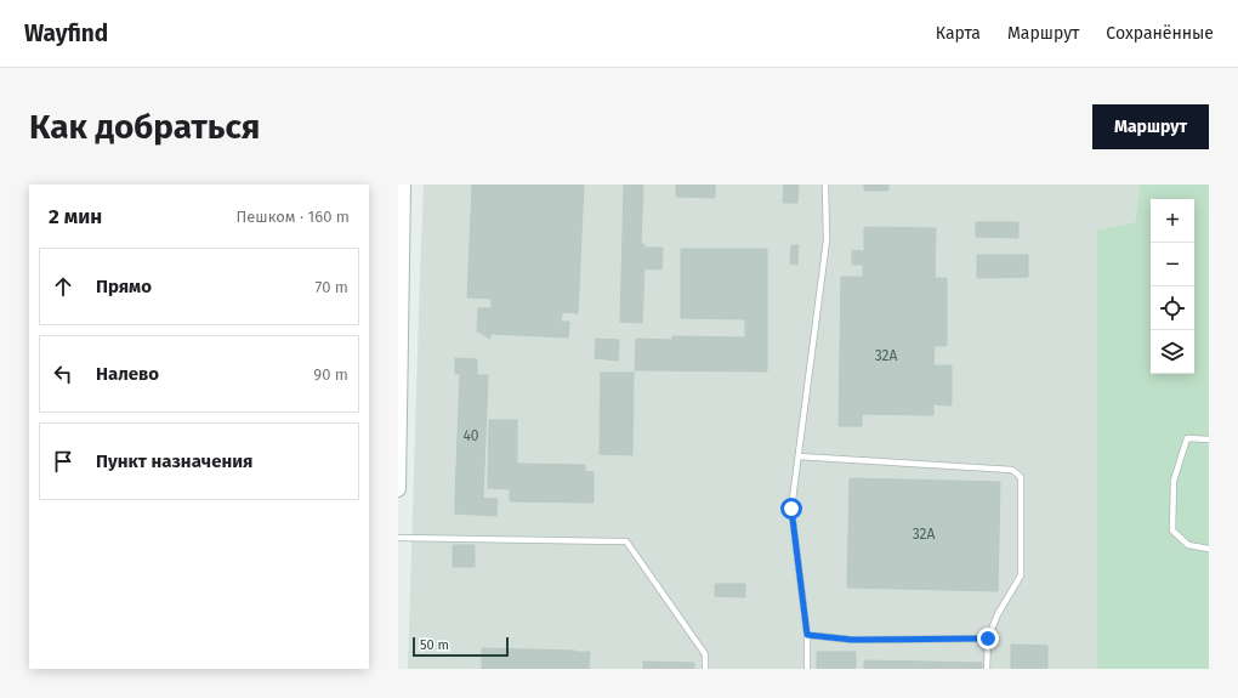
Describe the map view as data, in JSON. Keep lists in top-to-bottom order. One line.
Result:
{"house_numbers":["32А","40","32А"],"scale_bar":"50 m","page":{"header":"Wayfind","nav":["Карта","Маршрут","Сохранённые"],"buttons":"Маршрут","title":"Как добраться","heading":["2 мин","Пешком · 160 m"],"map_buttons":["+","−"],"list":[["Прямо","70 m"],["Налево","90 m"],"Пункт назначения"],"scale":"50 m"}}
